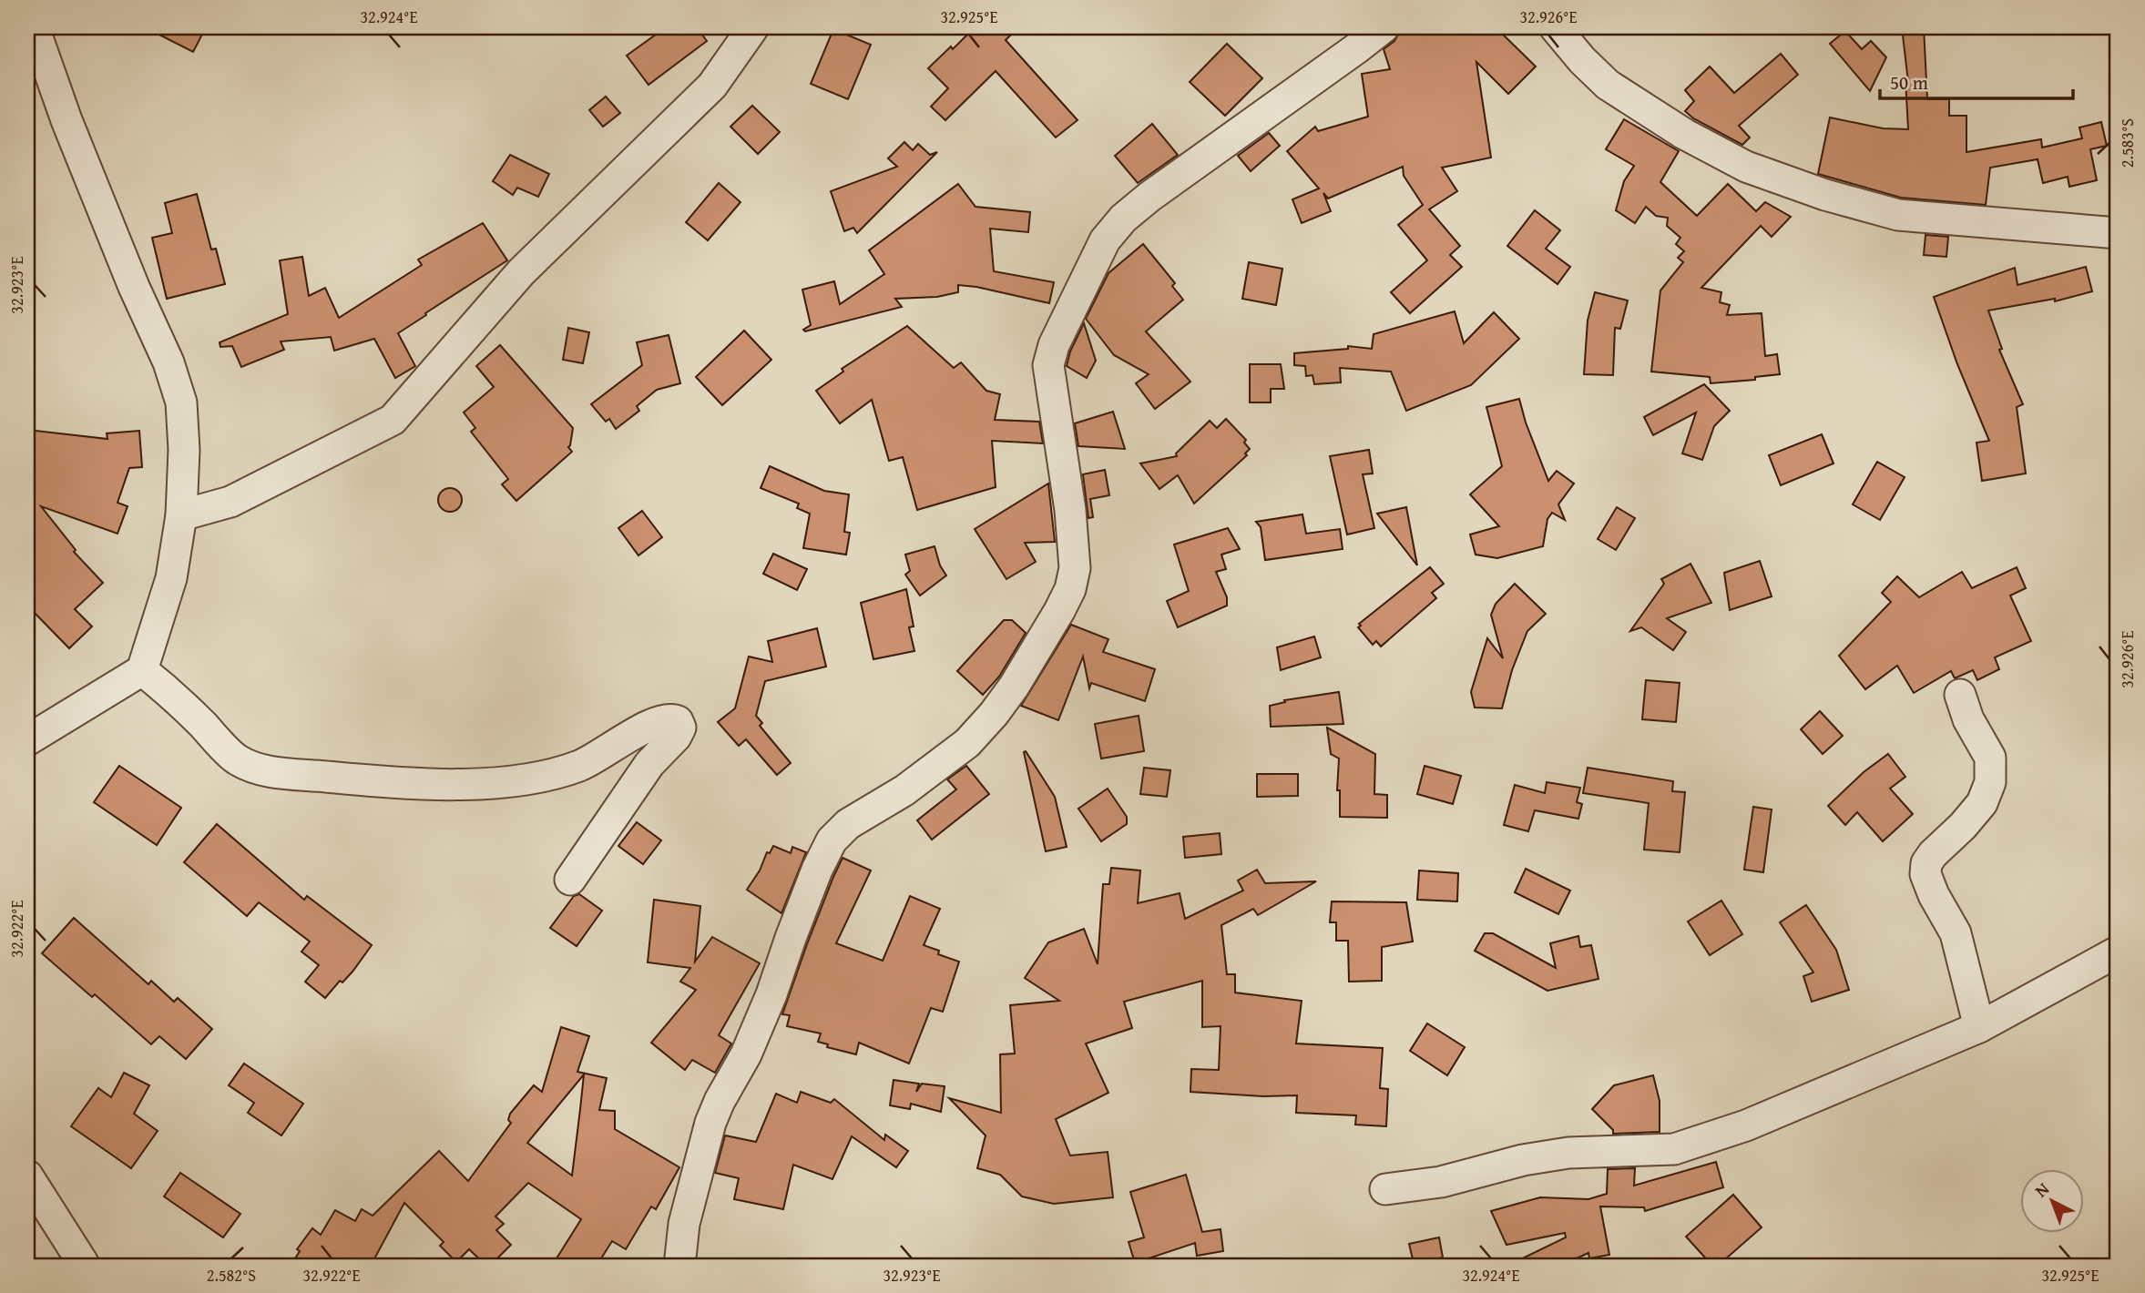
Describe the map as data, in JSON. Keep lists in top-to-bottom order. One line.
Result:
{"scale_bar":"50 m","north":"top left","coordinates":["32.924°E","32.925°E","32.926°E","2.583°S","32.923°E","32.922°E","2.582°S"]}
